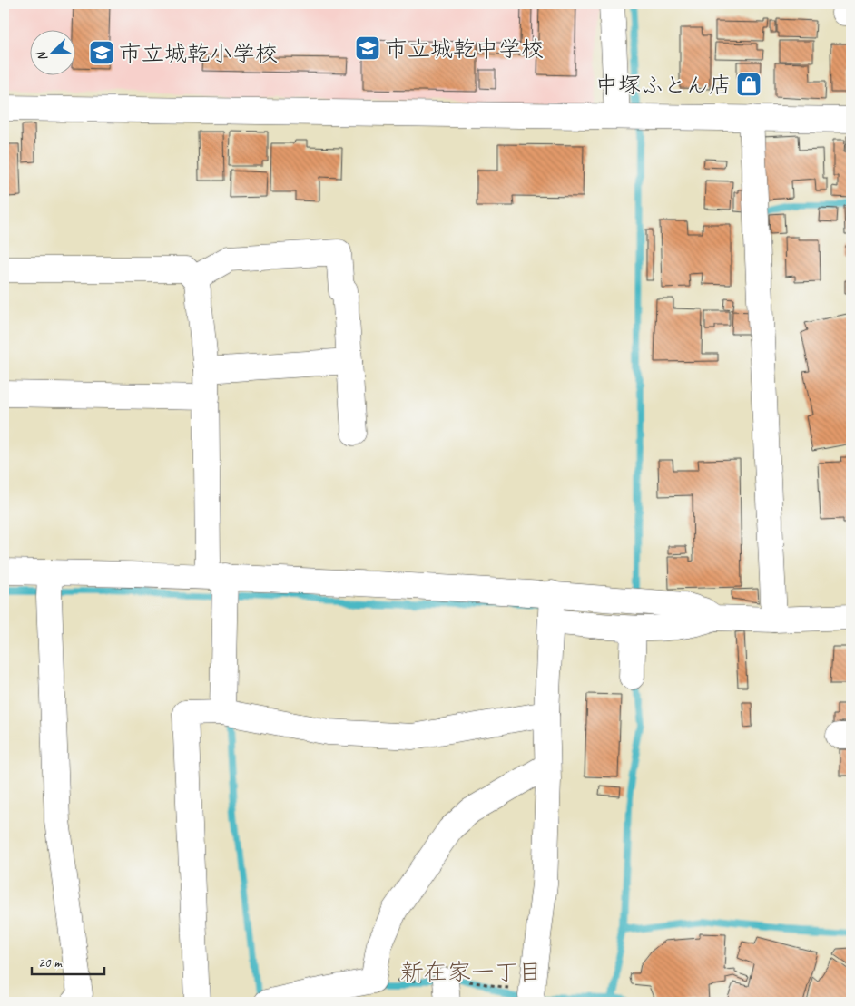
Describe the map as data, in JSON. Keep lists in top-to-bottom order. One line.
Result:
{"districts":["新在家一丁目"],"places":{"school or university":["市立城乾中学校","市立城乾小学校"],"shop":["中塚ふとん店"]},"scale_bar":"20 m","north":"bottom left"}
